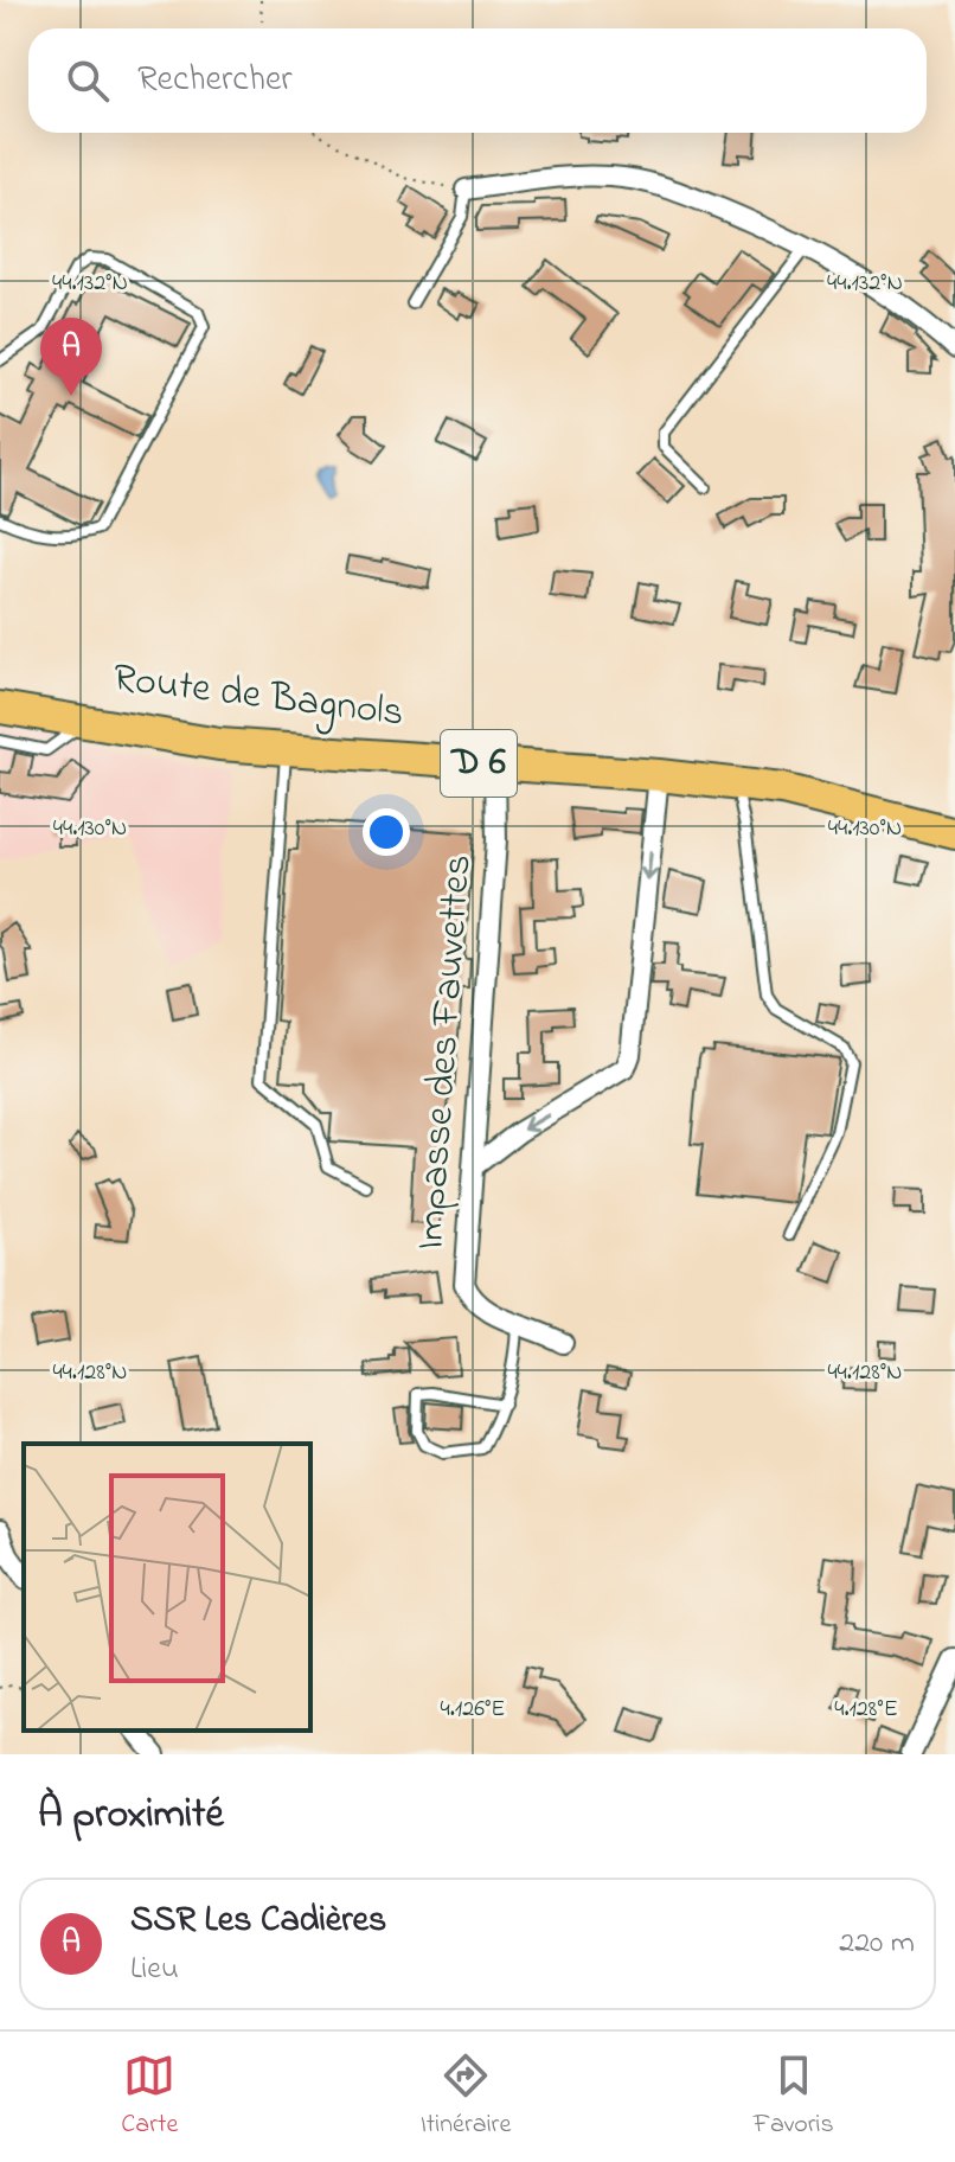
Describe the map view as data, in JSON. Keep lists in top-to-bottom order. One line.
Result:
{"streets":{"main road":["Route de Bagnols","D 6"],"street":["Impasse des Fauvettes"]},"crossings":[["Route de Bagnols","Impasse des Fauvettes"]],"page":{"search":"Rechercher","pins":"A","heading":"À proximité","list":[{"mark":"A","name":"SSR Les Cadières","note":"Lieu","value":"220 m"}],"nav":["Carte","Itinéraire","Favoris"]},"coordinates":["44.132°N","44.130°N","44.128°N","4.126°E","4.128°E"]}
